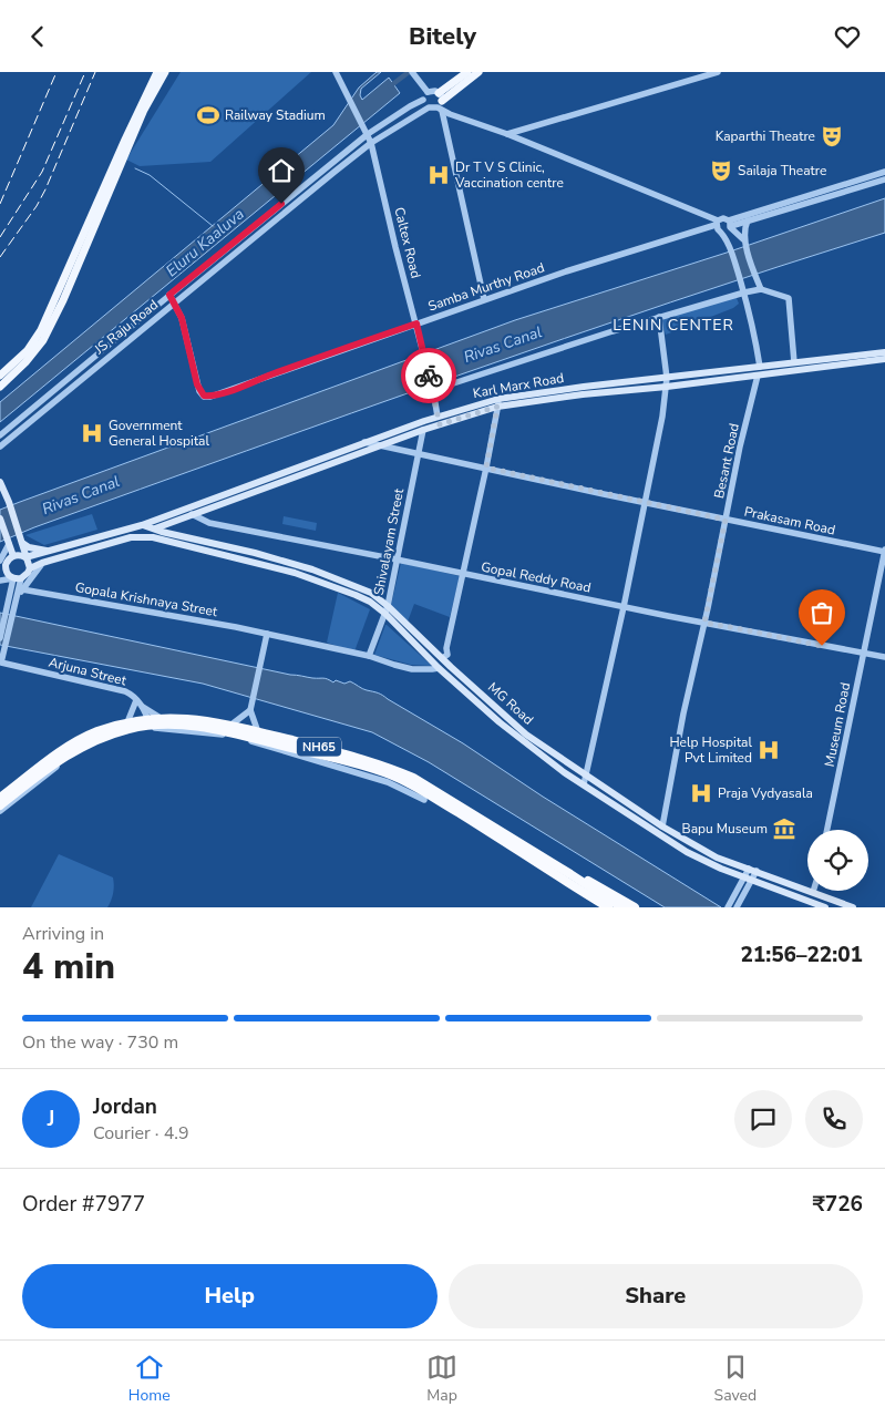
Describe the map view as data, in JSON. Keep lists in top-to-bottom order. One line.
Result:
{"streets":{"highway":["NH65"],"main road":["Karl Marx Road","MG Road"],"street":["Caltex Road","Samba Murthy Road","JS Raju Road","Besant Road","Prakasam Road","Shivalayam Street","Gopal Reddy Road","Gopala Krishnaya Street","Arjuna Street","Museum Road"]},"crossings":[["Caltex Road","Samba Murthy Road"],["Caltex Road","JS Raju Road"],["Caltex Road","Karl Marx Road"],["Samba Murthy Road","JS Raju Road"],["Karl Marx Road","Besant Road"],["Karl Marx Road","Prakasam Road"],["Karl Marx Road","Shivalayam Street"],["Karl Marx Road","Gopal Reddy Road"],["Karl Marx Road","MG Road"],["Besant Road","Prakasam Road"],["Besant Road","Gopal Reddy Road"],["Besant Road","MG Road"],["Prakasam Road","Shivalayam Street"],["Prakasam Road","Museum Road"],["Shivalayam Street","Gopal Reddy Road"],["Shivalayam Street","Gopala Krishnaya Street"],["Shivalayam Street","MG Road"],["Gopal Reddy Road","Museum Road"],["Gopala Krishnaya Street","MG Road"],["Arjuna Street","NH65"]],"districts":["LENIN CENTER"],"water":["Eluru Kaaluva","Rivas Canal"],"places":{"sports":["Railway Stadium"],"theatre":["Kaparthi Theatre","Sailaja Theatre"],"hospital":["Dr T V S Clinic, Vaccination centre","Government General Hospital","Help Hospital Pvt Limited","Praja Vydyasala"],"museum":["Bapu Museum"]},"page":{"header":"Bitely","heading":["4 min","Arriving in","21:56–22:01"],"panel":["Jordan","Courier · 4.9","Order #7977","₹726"],"bar":"On the way · 730 m","round":"J","buttons":["Help","Share"],"tabs":["Home","Map","Saved"]}}
